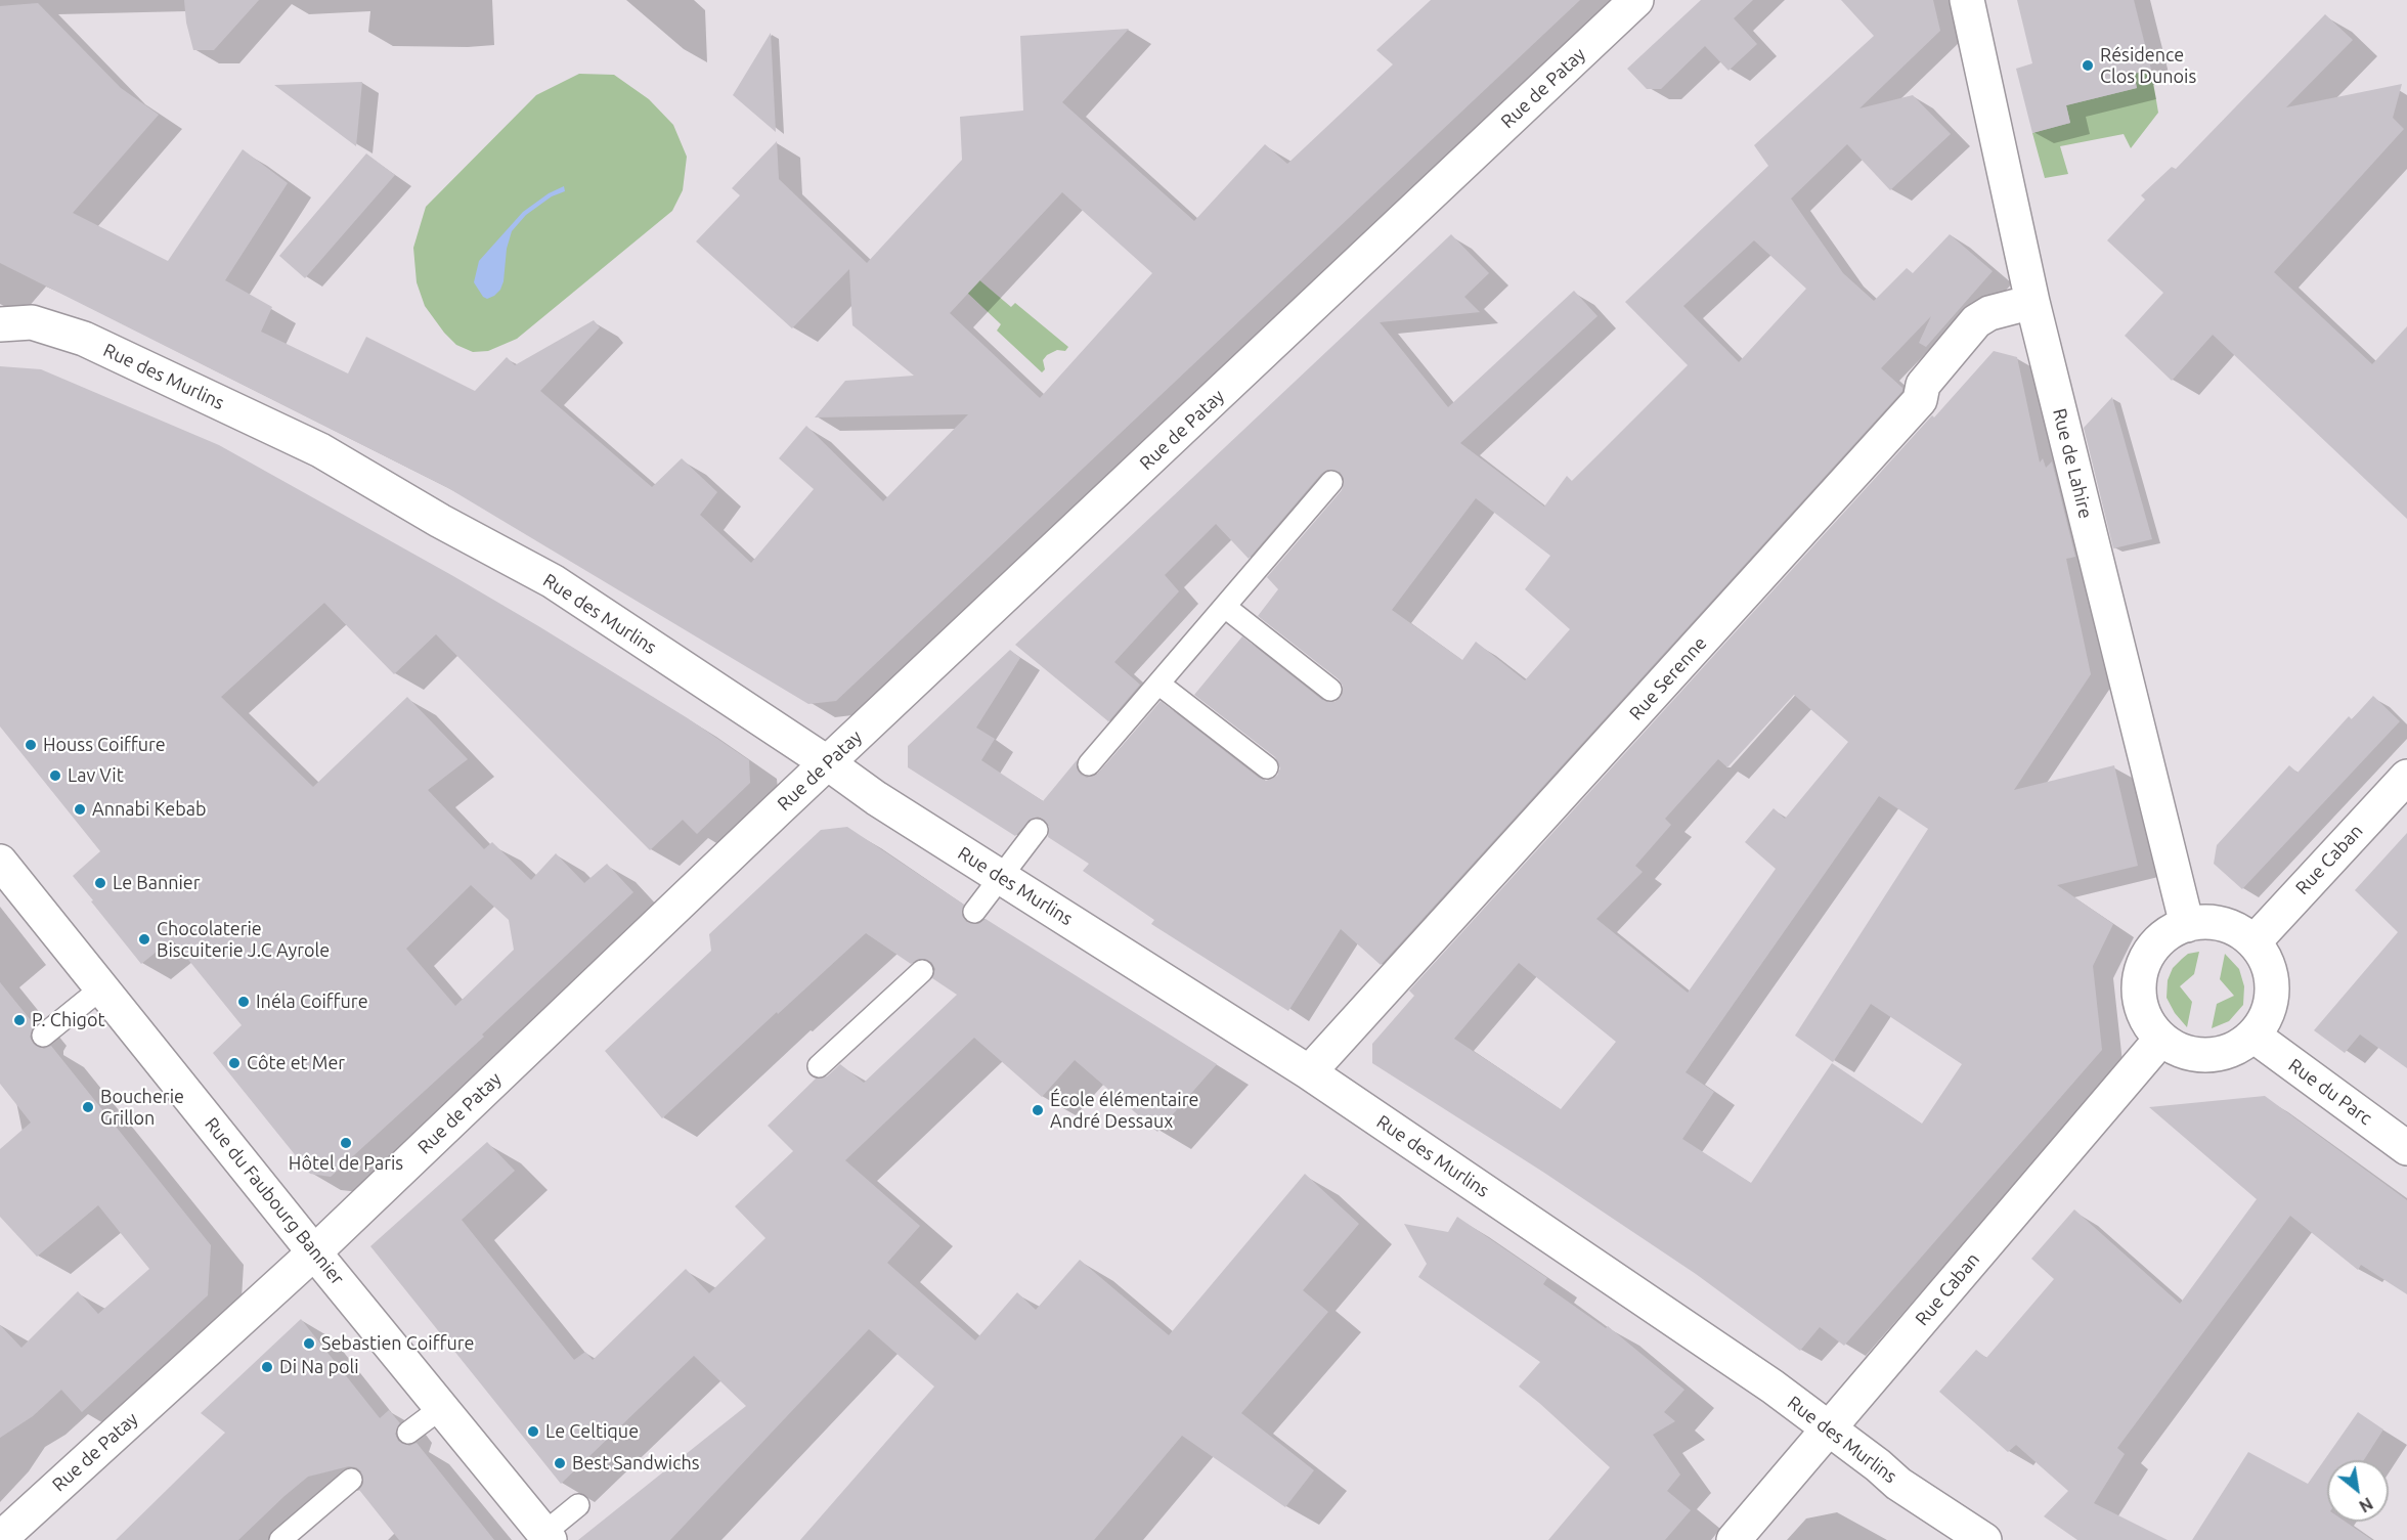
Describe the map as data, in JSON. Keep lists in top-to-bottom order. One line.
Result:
{"streets":{"street":["Rue de Patay","Rue des Murlins","Rue de Lahire","Rue Serenne","Rue Caban","Rue du Parc","Rue du Faubourg Bannier"]},"crossings":[["Rue de Patay","Rue des Murlins"],["Rue de Patay","Rue du Faubourg Bannier"],["Rue des Murlins","Rue Serenne"],["Rue des Murlins","Rue Caban"],["Rue de Lahire","Rue Serenne"],["Rue de Lahire","Rue Caban"],["Rue de Lahire","Rue du Parc"],["Rue Caban","Rue du Parc"]],"places":["Résidence Clos Dunois","Houss Coiffure","Lav Vit","Annabi Kebab","Le Bannier","Chocolaterie Biscuiterie J.C Ayrole","Inéla Coiffure","P. Chigot","Côte et Mer","Boucherie Grillon","École élémentaire André Dessaux","Hôtel de Paris","Sebastien Coiffure","Di Na poli","Le Celtique","Best Sandwichs"],"north":"bottom right"}
